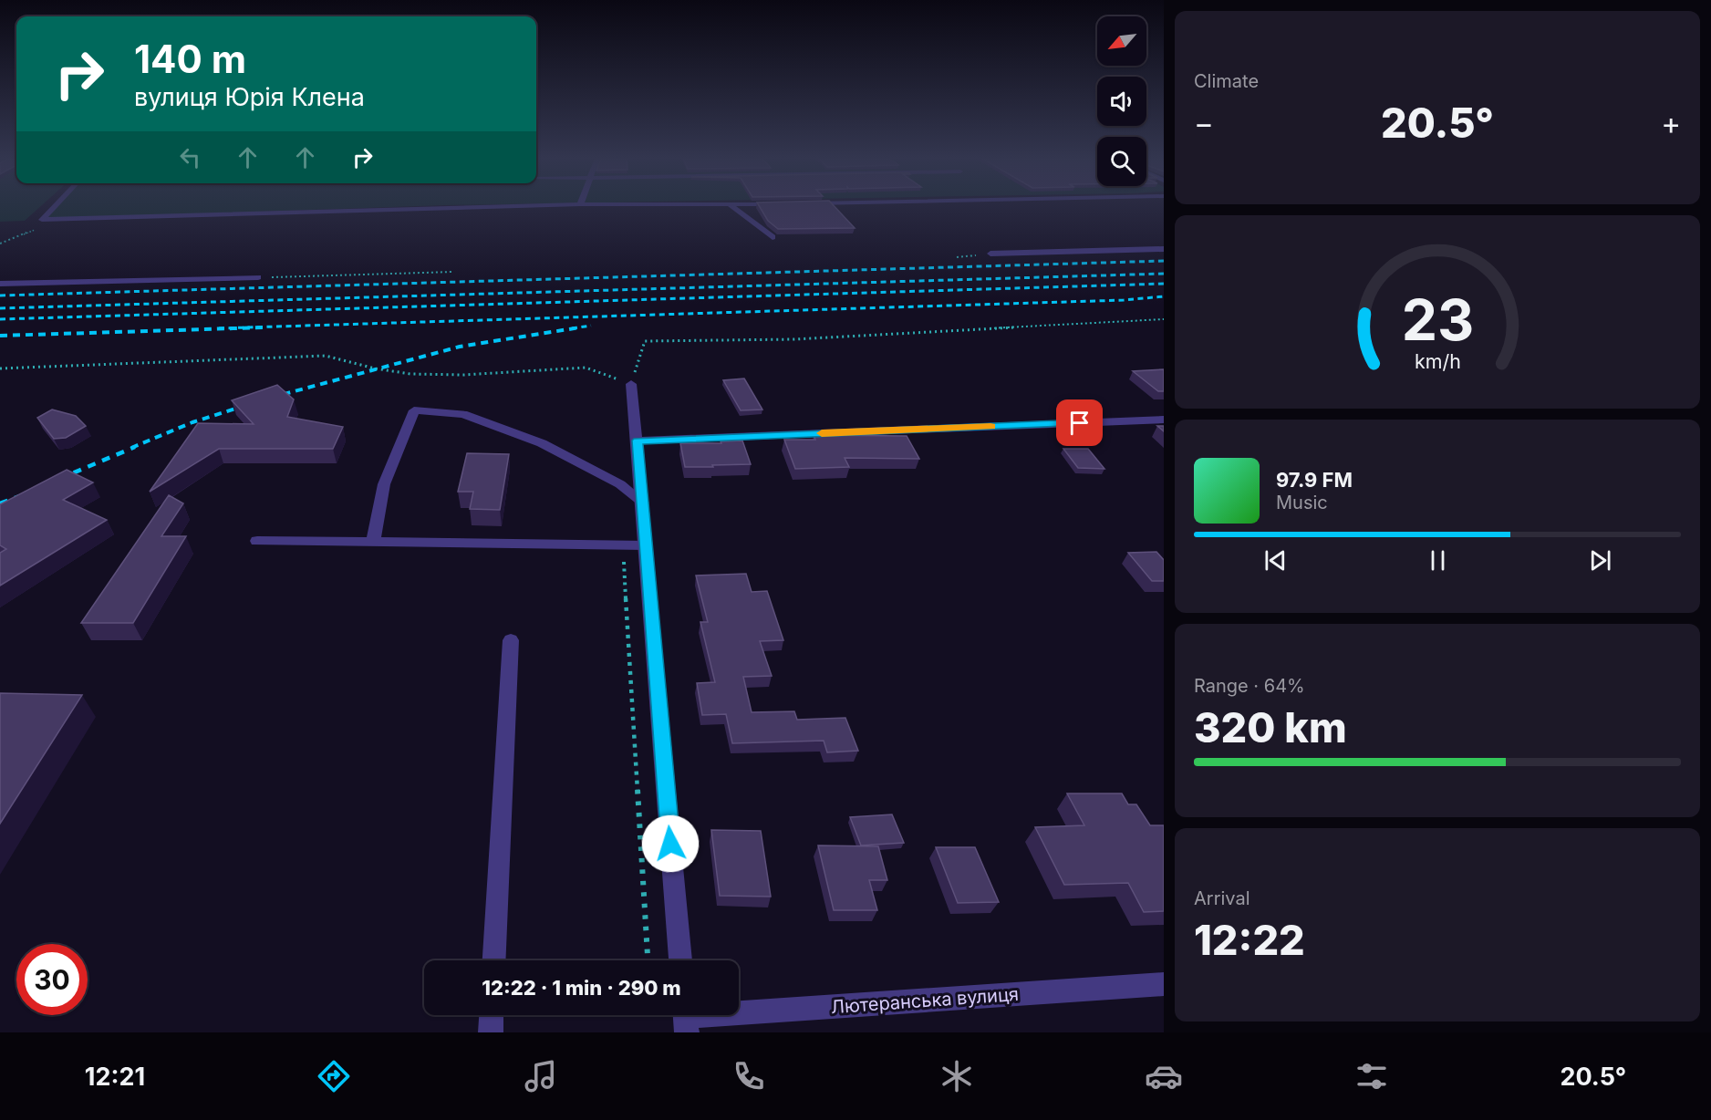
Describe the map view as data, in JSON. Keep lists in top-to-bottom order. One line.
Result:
{"streets":{"street":["Лютеранська вулиця"]},"north":"bottom left","page":{"tile":["Climate",["Range · 64%","320 km"],["Arrival","12:22"]],"turn":["140 m","вулиця Юрія Клена"],"heat":["−","20.5°","+"],"song":["97.9 FM","Music"],"limit":"30","trip":"12:22 · 1 min · 290 m","tabs":["12:21","20.5°"],"gauge":["23","km/h"]}}
